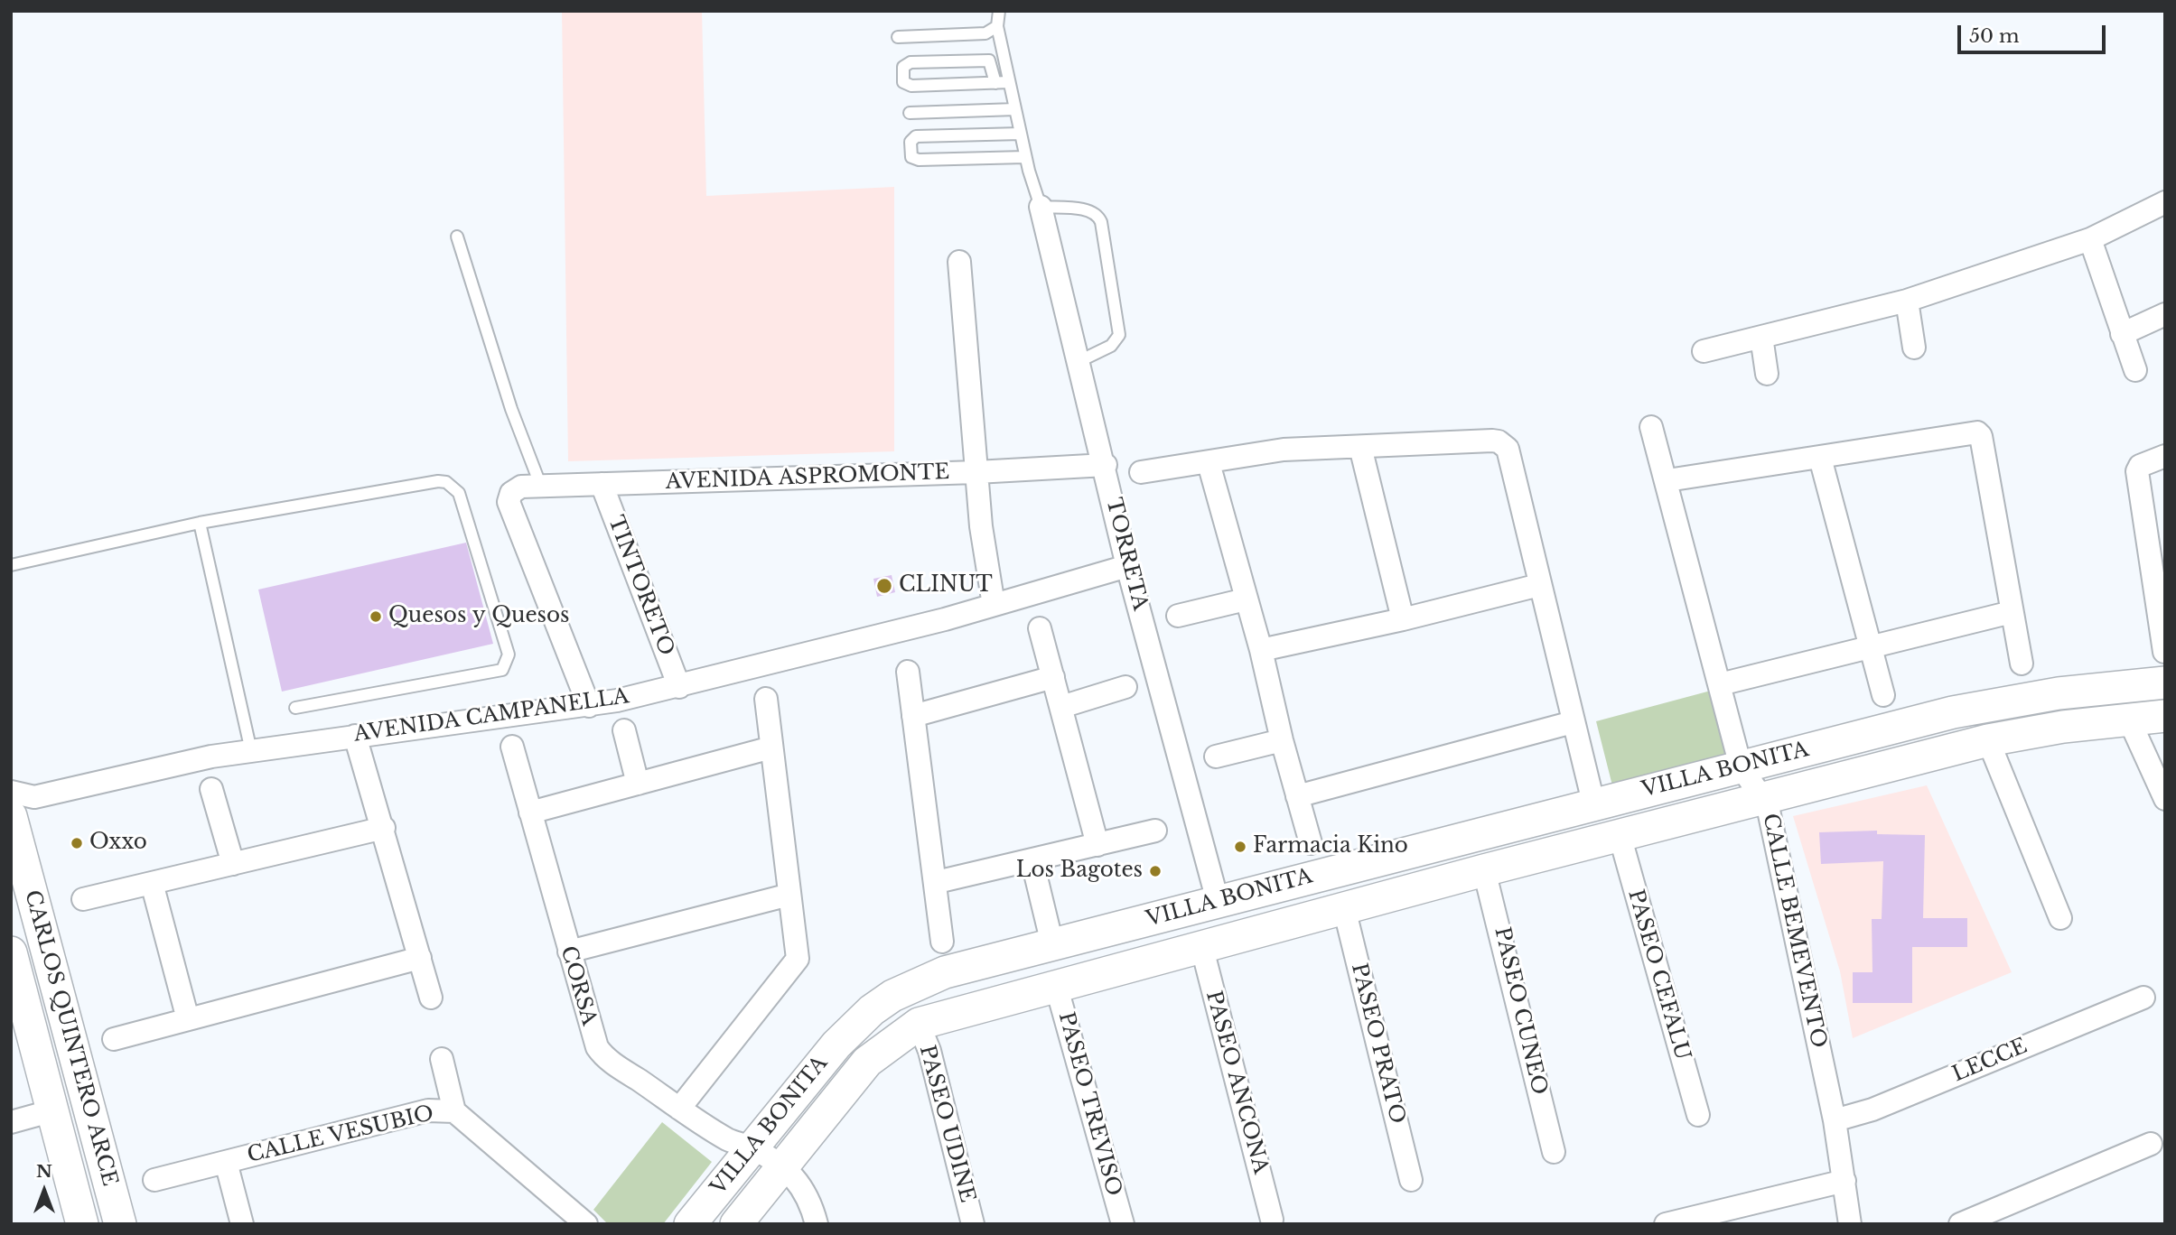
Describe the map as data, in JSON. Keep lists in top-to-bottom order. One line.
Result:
{"streets":{"street":["AVENIDA ASPROMONTE","TORRETA","TINTORETO","AVENIDA CAMPANELLA","VILLA BONITA","CALLE BEMEVENTO","PASEO CEFALU","CORSA","PASEO CUNEO","CARLOS QUINTERO ARCE","PASEO PRATO","LECCE","PASEO ANCONA","PASEO TREVISO","PASEO UDINE","CALLE VESUBIO"]},"crossings":[["AVENIDA ASPROMONTE","TORRETA"],["AVENIDA ASPROMONTE","TINTORETO"],["AVENIDA ASPROMONTE","AVENIDA CAMPANELLA"],["TORRETA","AVENIDA CAMPANELLA"],["TORRETA","VILLA BONITA"],["TINTORETO","AVENIDA CAMPANELLA"],["AVENIDA CAMPANELLA","CARLOS QUINTERO ARCE"],["VILLA BONITA","CALLE BEMEVENTO"],["VILLA BONITA","PASEO CEFALU"],["VILLA BONITA","CORSA"],["VILLA BONITA","PASEO CUNEO"],["VILLA BONITA","PASEO PRATO"],["VILLA BONITA","PASEO ANCONA"],["VILLA BONITA","PASEO TREVISO"],["VILLA BONITA","PASEO UDINE"],["CALLE BEMEVENTO","LECCE"]],"places":["CLINUT","Quesos y Quesos","Oxxo","Farmacia Kino","Los Bagotes"],"scale_bar":"50 m","north":"top"}
